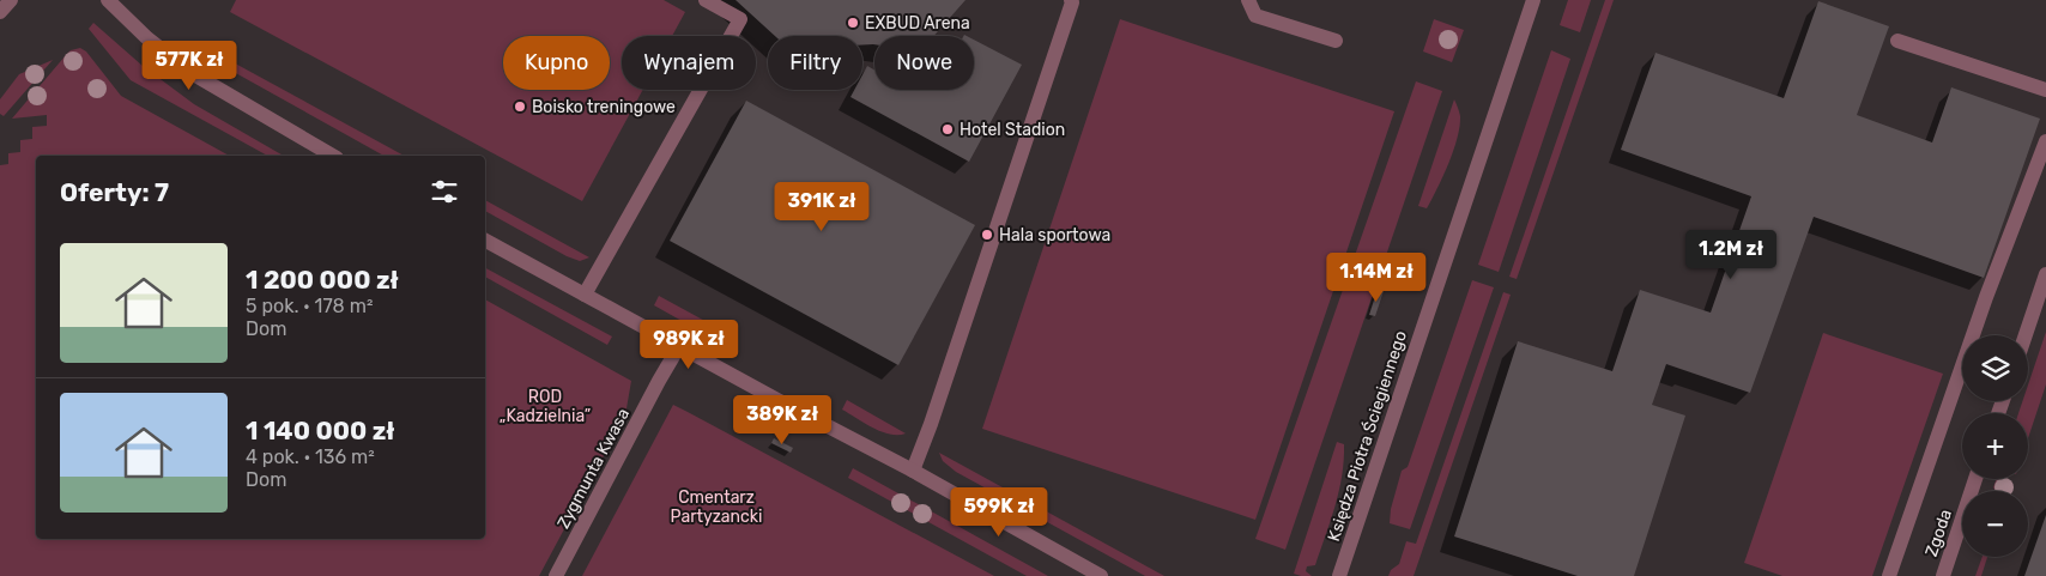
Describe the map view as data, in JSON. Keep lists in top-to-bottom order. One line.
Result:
{"streets":{"street":["Księdza Piotra Ściegiennego","Zygmunta Kwasa","Zgoda"]},"parks":["ROD „Kadzielnia”","Cmentarz Partyzancki"],"places":["EXBUD Arena","Boisko treningowe","Hotel Stadion","Hala sportowa"],"page":{"chip":["Kupno","Wynajem","Filtry","Nowe"],"price":["577K zł","391K zł","1.2M zł","1.14M zł","989K zł","389K zł","599K zł"],"heading":"Oferty: 7","list":[{"name":"1 200 000 zł","note":"5 pok. · 178 m² · Dom"},{"name":"1 140 000 zł","note":"4 pok. · 136 m² · Dom"}],"map_buttons":["+","−"]}}
